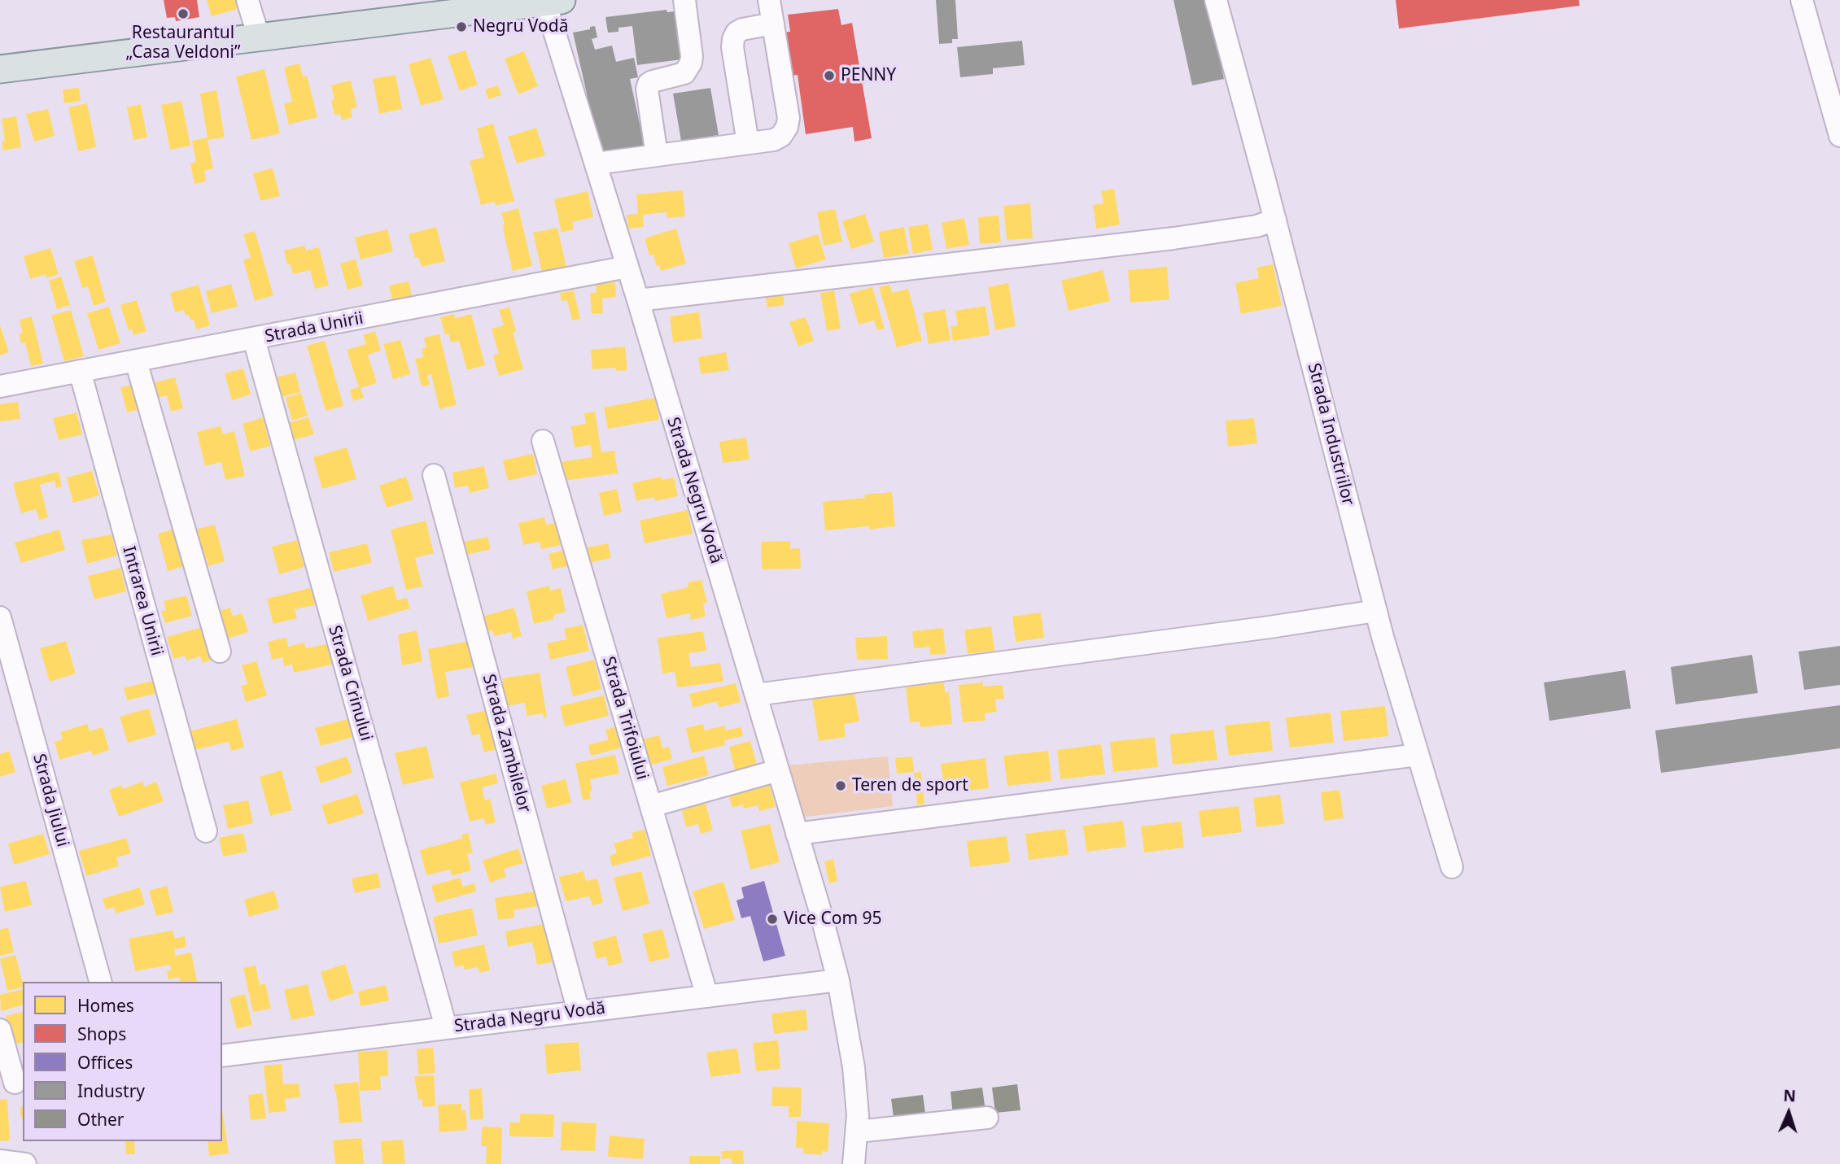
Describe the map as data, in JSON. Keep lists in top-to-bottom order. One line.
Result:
{"streets":{"street":["Strada Unirii","Strada Industriilor","Strada Negru Vodă","Intrarea Unirii","Strada Crinului","Strada Trifoiului","Strada Zambilelor","Strada Jiului"]},"crossings":[["Strada Unirii","Strada Negru Vodă"],["Strada Unirii","Intrarea Unirii"],["Strada Unirii","Strada Crinului"],["Strada Negru Vodă","Strada Crinului"],["Strada Negru Vodă","Strada Trifoiului"],["Strada Negru Vodă","Strada Zambilelor"]],"places":["Restaurantul „Casa Veldoni”","Negru Vodă","PENNY","Teren de sport","Vice Com 95"],"legend":["Homes","Shops","Offices","Industry","Other"],"north":"top"}
